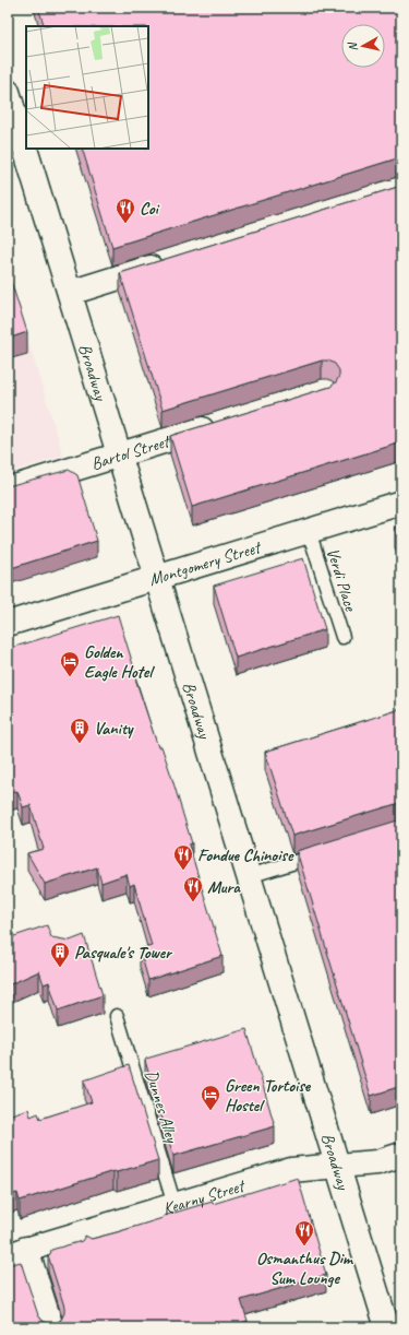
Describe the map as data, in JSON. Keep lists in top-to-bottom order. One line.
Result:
{"streets":{"main road":["Broadway","Bartol Street","Montgomery Street","Kearny Street"],"lane":["Verdi Place","Dunnes Alley"]},"crossings":[["Broadway","Bartol Street"],["Broadway","Montgomery Street"],["Broadway","Kearny Street"],["Montgomery Street","Verdi Place"],["Dunnes Alley","Kearny Street"]],"places":{"restaurant":["Coi","Fondue Chinoise","Mura","Osmanthus Dim Sum Lounge"],"hotel":["Golden Eagle Hotel","Green Tortoise Hostel"],"building":["Vanity","Pasquale's Tower"]},"north":"left"}
